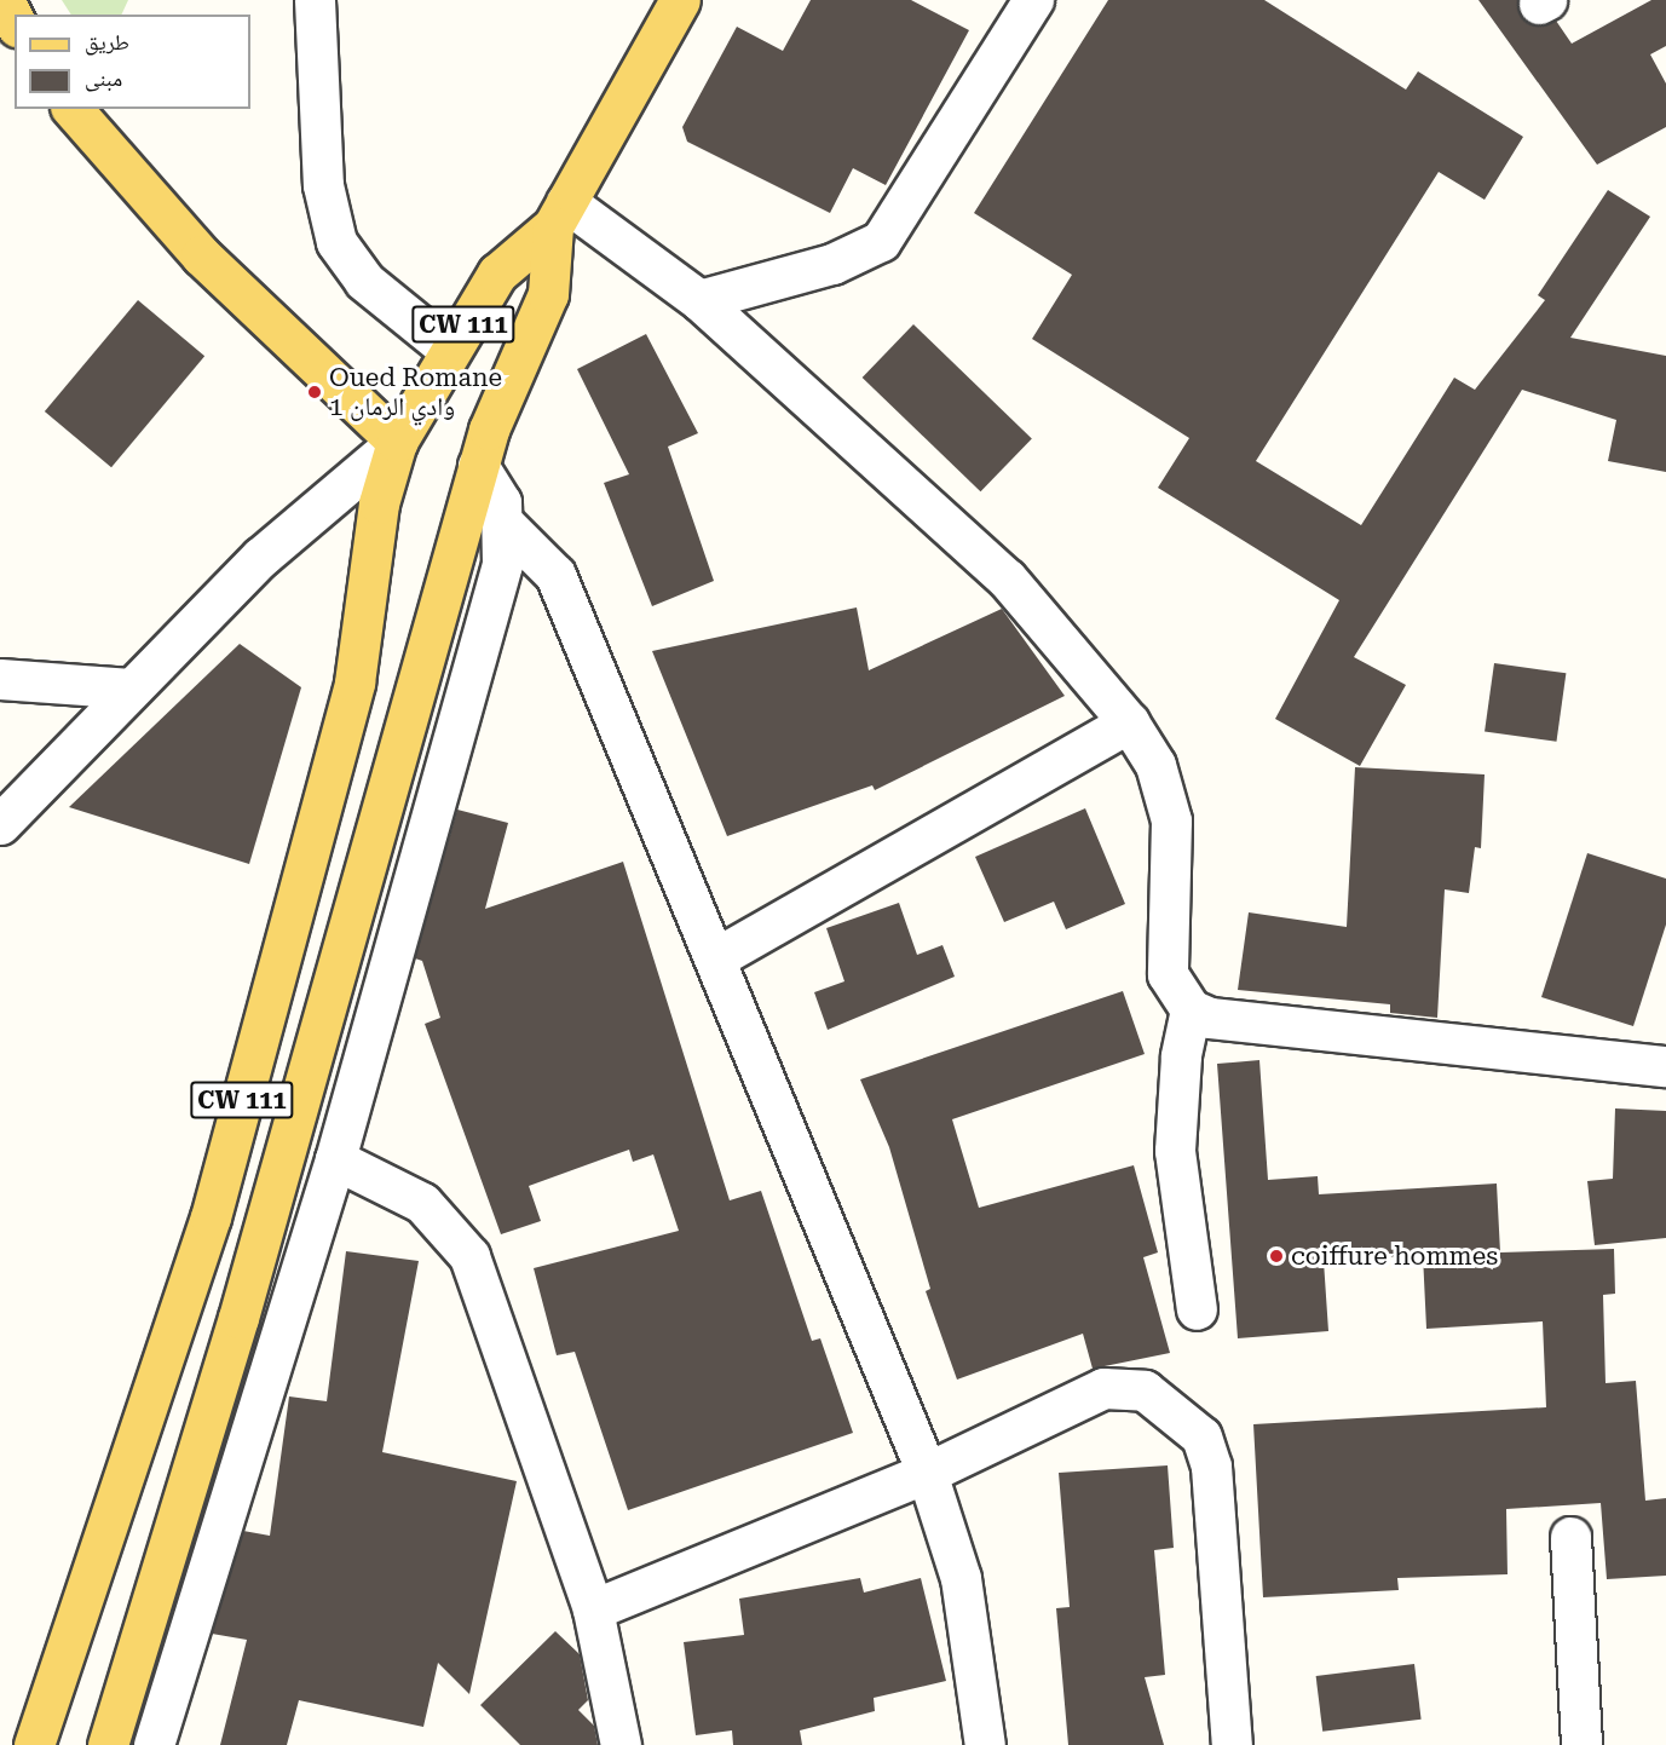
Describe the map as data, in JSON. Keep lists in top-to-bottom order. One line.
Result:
{"streets":{"main road":["CW 111"]},"places":["Oued Romane 1 وادي الرمان","coiffure hommes"],"legend":["طريق","مبنى"]}
